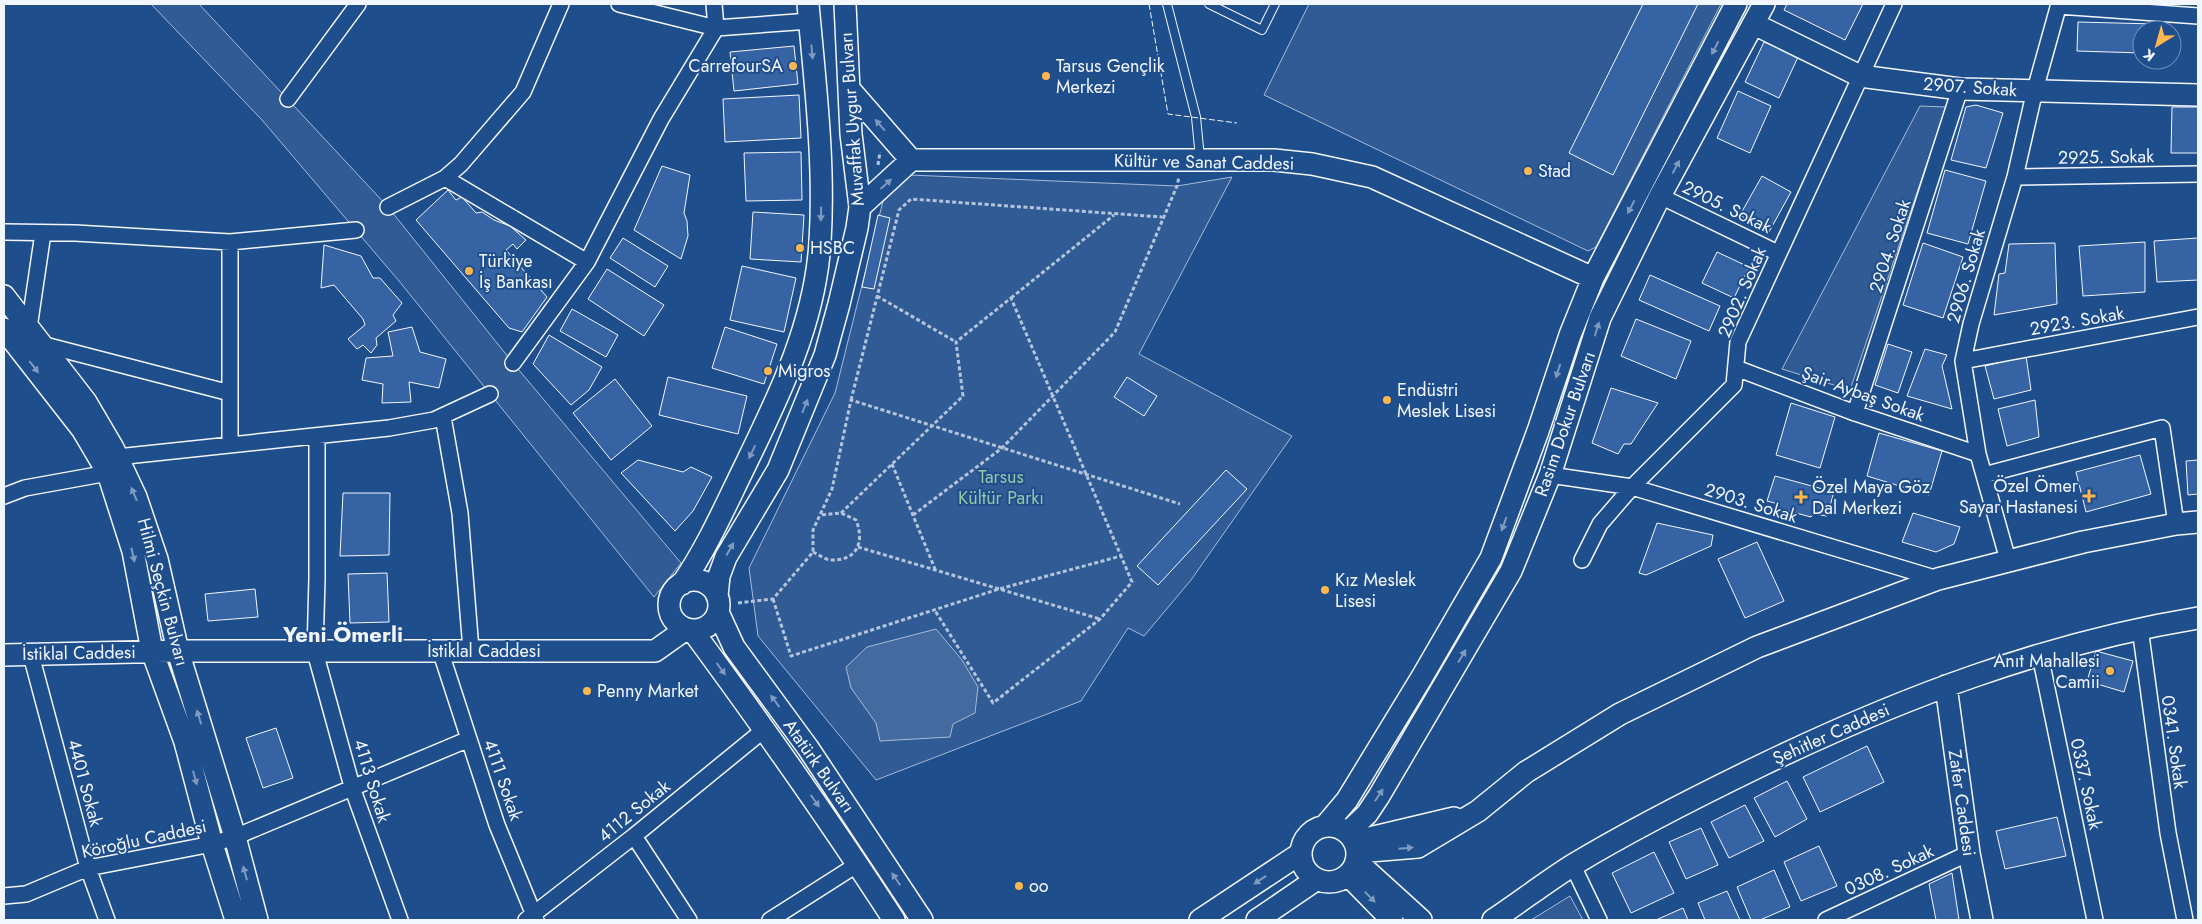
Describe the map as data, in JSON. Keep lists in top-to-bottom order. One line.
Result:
{"streets":{"street":["2907. Sokak","Muvaffak Uygur Bulvarı","2925. Sokak","Kültür ve Sanat Caddesi","2905. Sokak","2904. Sokak","2906. Sokak","2902. Sokak","2923. Sokak","Şair Aybaş Sokak","Rasim Dokur Bulvarı","2903. Sokak","Hilmi Seçkin Bulvarı","İstiklal Caddesi","Şehitler Caddesi","0341. Sokak","Atatürk Bulvarı","4111 Sokak","4113 Sokak","4401 Sokak","0337. Sokak","Zafer Caddesi","4112 Sokak","Köroğlu Caddesi","0308. Sokak"]},"crossings":[["2907. Sokak","2904. Sokak"],["2907. Sokak","2906. Sokak"],["2907. Sokak","2902. Sokak"],["2907. Sokak","Rasim Dokur Bulvarı"],["Muvaffak Uygur Bulvarı","İstiklal Caddesi"],["Muvaffak Uygur Bulvarı","Atatürk Bulvarı"],["2925. Sokak","2906. Sokak"],["2905. Sokak","2902. Sokak"],["2905. Sokak","Rasim Dokur Bulvarı"],["2904. Sokak","Şair Aybaş Sokak"],["2906. Sokak","2923. Sokak"],["2906. Sokak","Şair Aybaş Sokak"],["2902. Sokak","Şair Aybaş Sokak"],["2902. Sokak","2903. Sokak"],["Rasim Dokur Bulvarı","2903. Sokak"],["Hilmi Seçkin Bulvarı","İstiklal Caddesi"],["Hilmi Seçkin Bulvarı","Köroğlu Caddesi"],["İstiklal Caddesi","Atatürk Bulvarı"],["İstiklal Caddesi","4111 Sokak"],["İstiklal Caddesi","4113 Sokak"],["İstiklal Caddesi","4401 Sokak"],["Şehitler Caddesi","0341. Sokak"],["Şehitler Caddesi","0337. Sokak"],["Şehitler Caddesi","Zafer Caddesi"],["Atatürk Bulvarı","4112 Sokak"],["4111 Sokak","4112 Sokak"],["4111 Sokak","Köroğlu Caddesi"],["4113 Sokak","Köroğlu Caddesi"],["4401 Sokak","Köroğlu Caddesi"],["Zafer Caddesi","0308. Sokak"]],"districts":["Yeni Ömerli"],"parks":["Tarsus Kültür Parkı"],"places":{"other":["CarrefourSA","Tarsus Gençlik Merkezi","Stad","HSBC","Türkiye İş Bankası","Migros","Endüstri Meslek Lisesi","Kız Meslek Lisesi","Anıt Mahallesi Camii","Penny Market","oo"],"health":["Özel Ömer Sayar Hastanesi","Özel Maya Göz Dal Merkezi"]},"north":"bottom left"}
